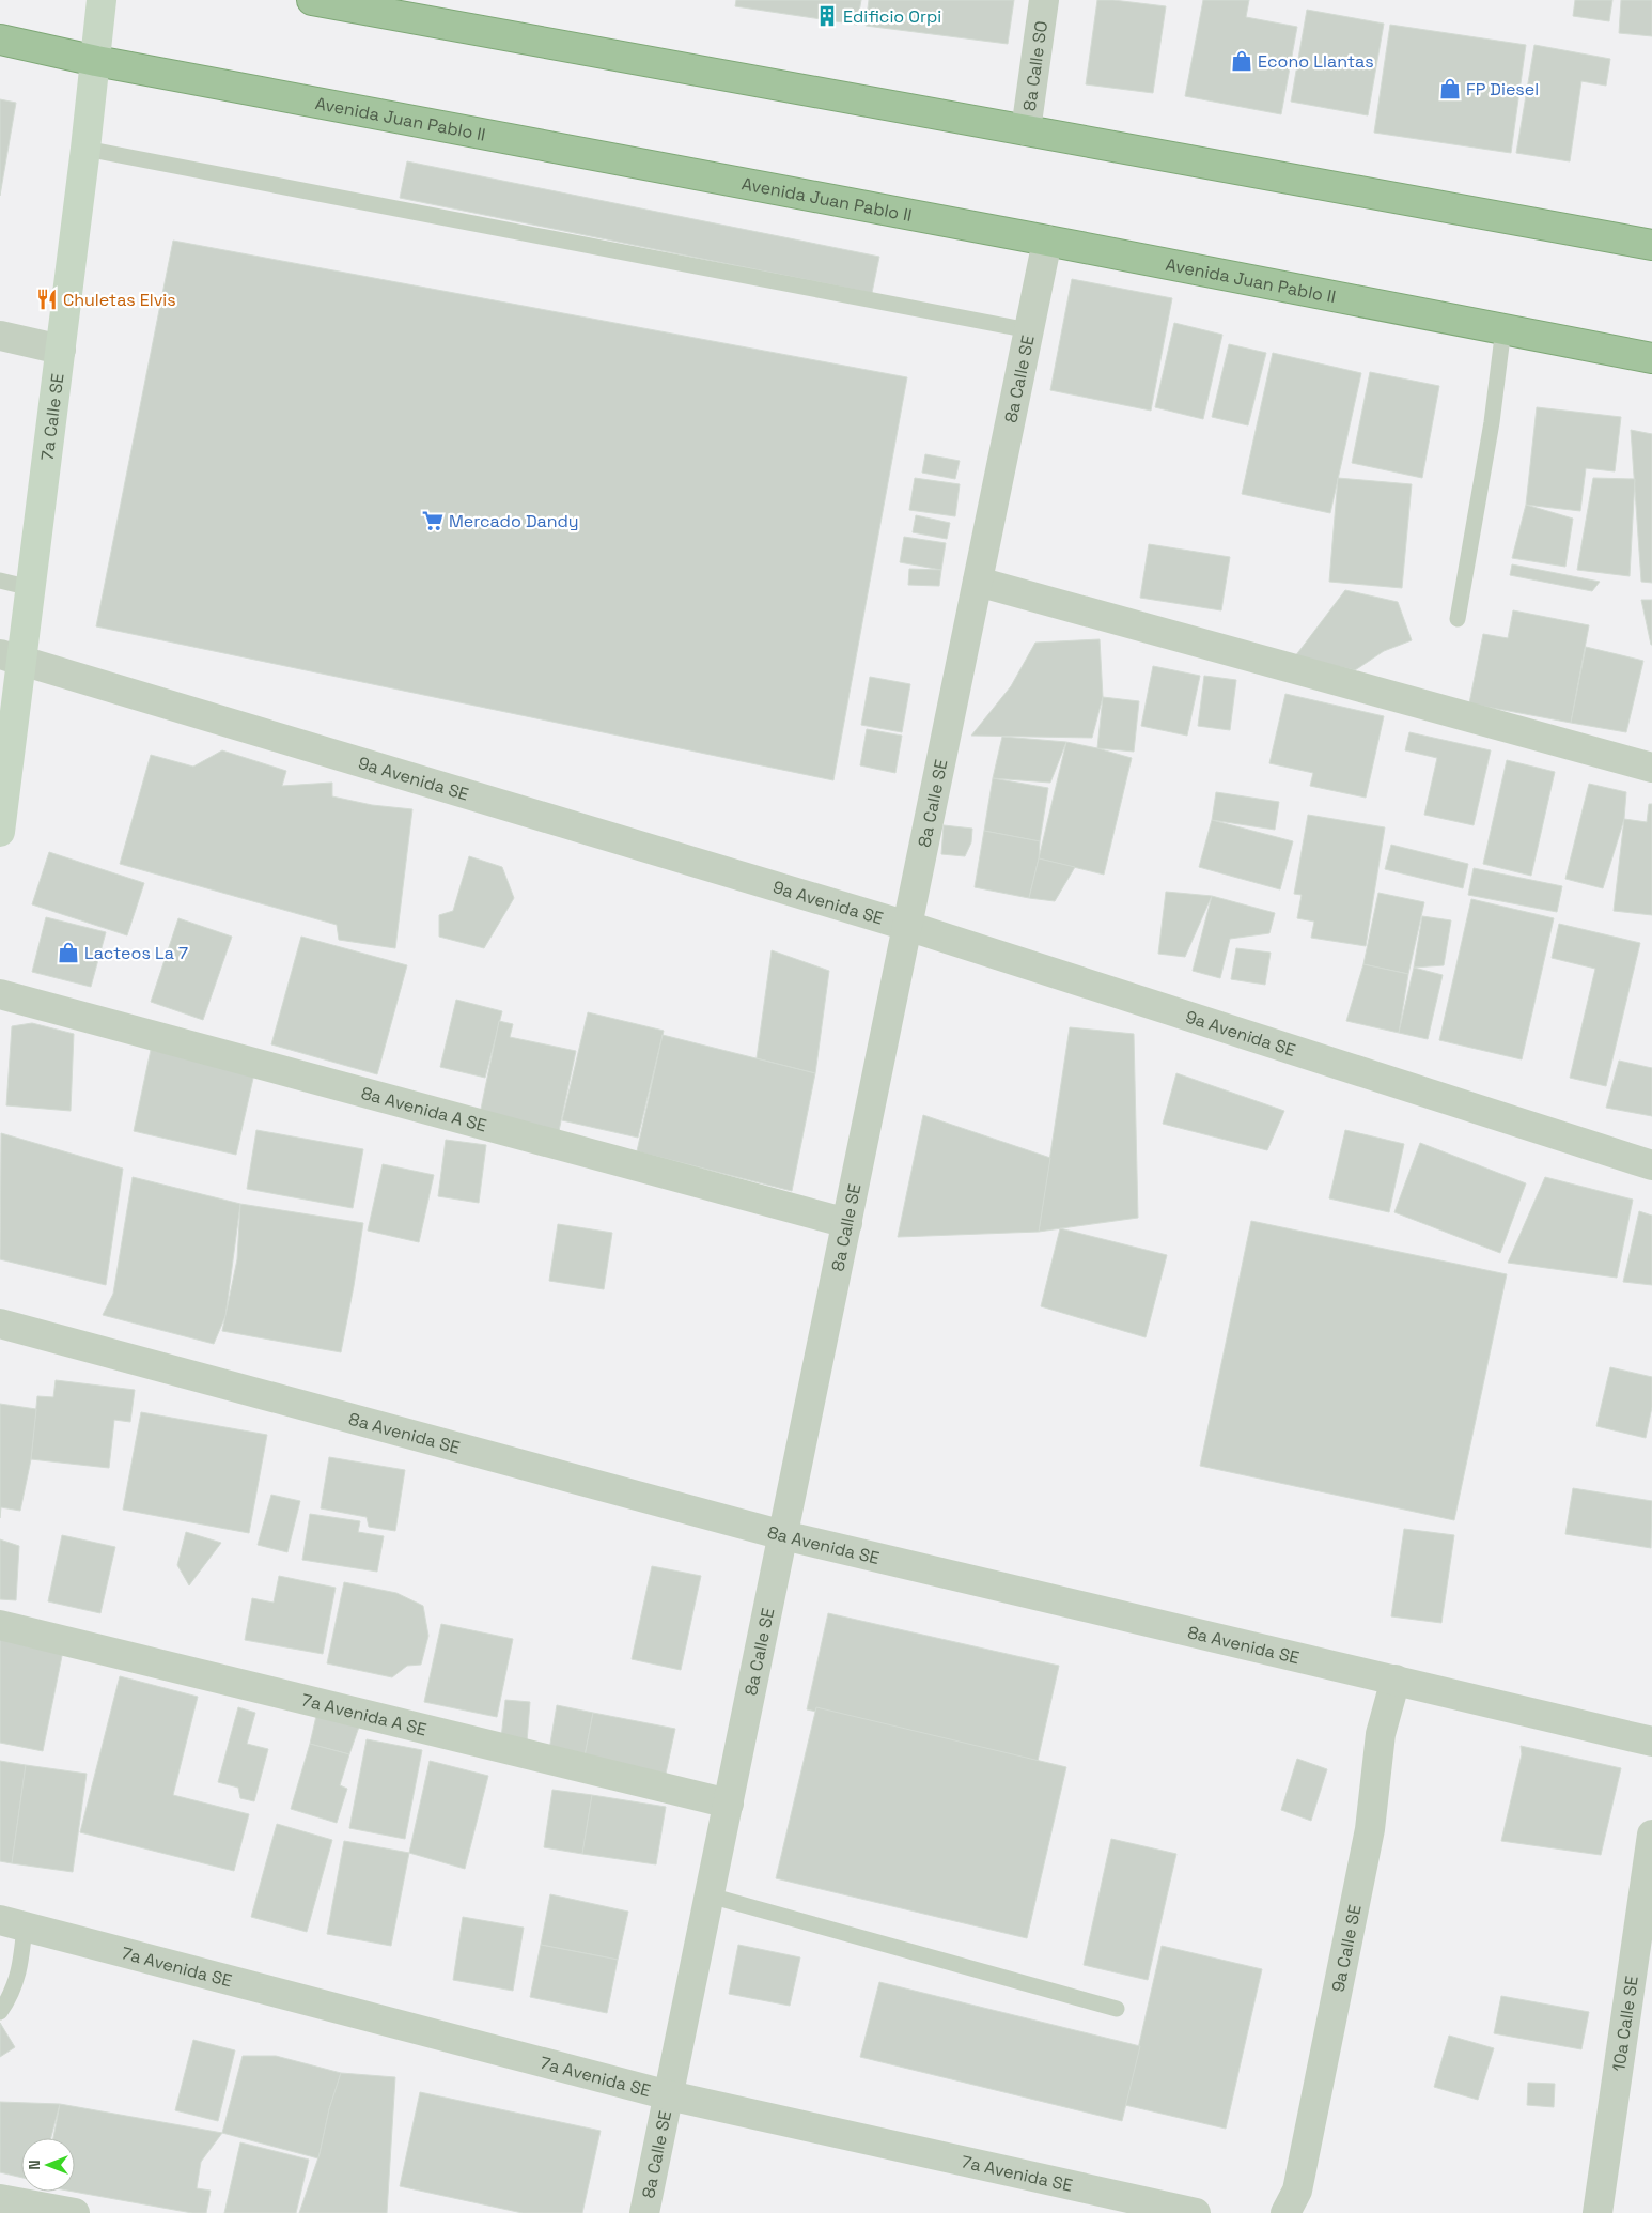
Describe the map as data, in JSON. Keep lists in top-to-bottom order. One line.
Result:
{"streets":{"highway":["Avenida Juan Pablo II"],"main road":["7a Calle SE"],"street":["8a Calle SO","8a Calle SE","9a Avenida SE","8a Avenida A SE","8a Avenida SE","7a Avenida A SE","9a Calle SE","7a Avenida SE","10a Calle SE"]},"crossings":[["Avenida Juan Pablo II","8a Calle SE"],["Avenida Juan Pablo II","7a Calle SE"],["8a Calle SE","9a Avenida SE"],["8a Calle SE","8a Avenida A SE"],["8a Calle SE","8a Avenida SE"],["8a Calle SE","7a Avenida A SE"],["8a Calle SE","7a Avenida SE"],["7a Calle SE","9a Avenida SE"],["8a Avenida SE","9a Calle SE"]],"places":{"building":["Edificio Orpi"],"shop":["Econo Llantas","FP Diesel","Lacteos La 7"],"restaurant":["Chuletas Elvis"],"supermarket":["Mercado Dandy"]},"north":"left"}
